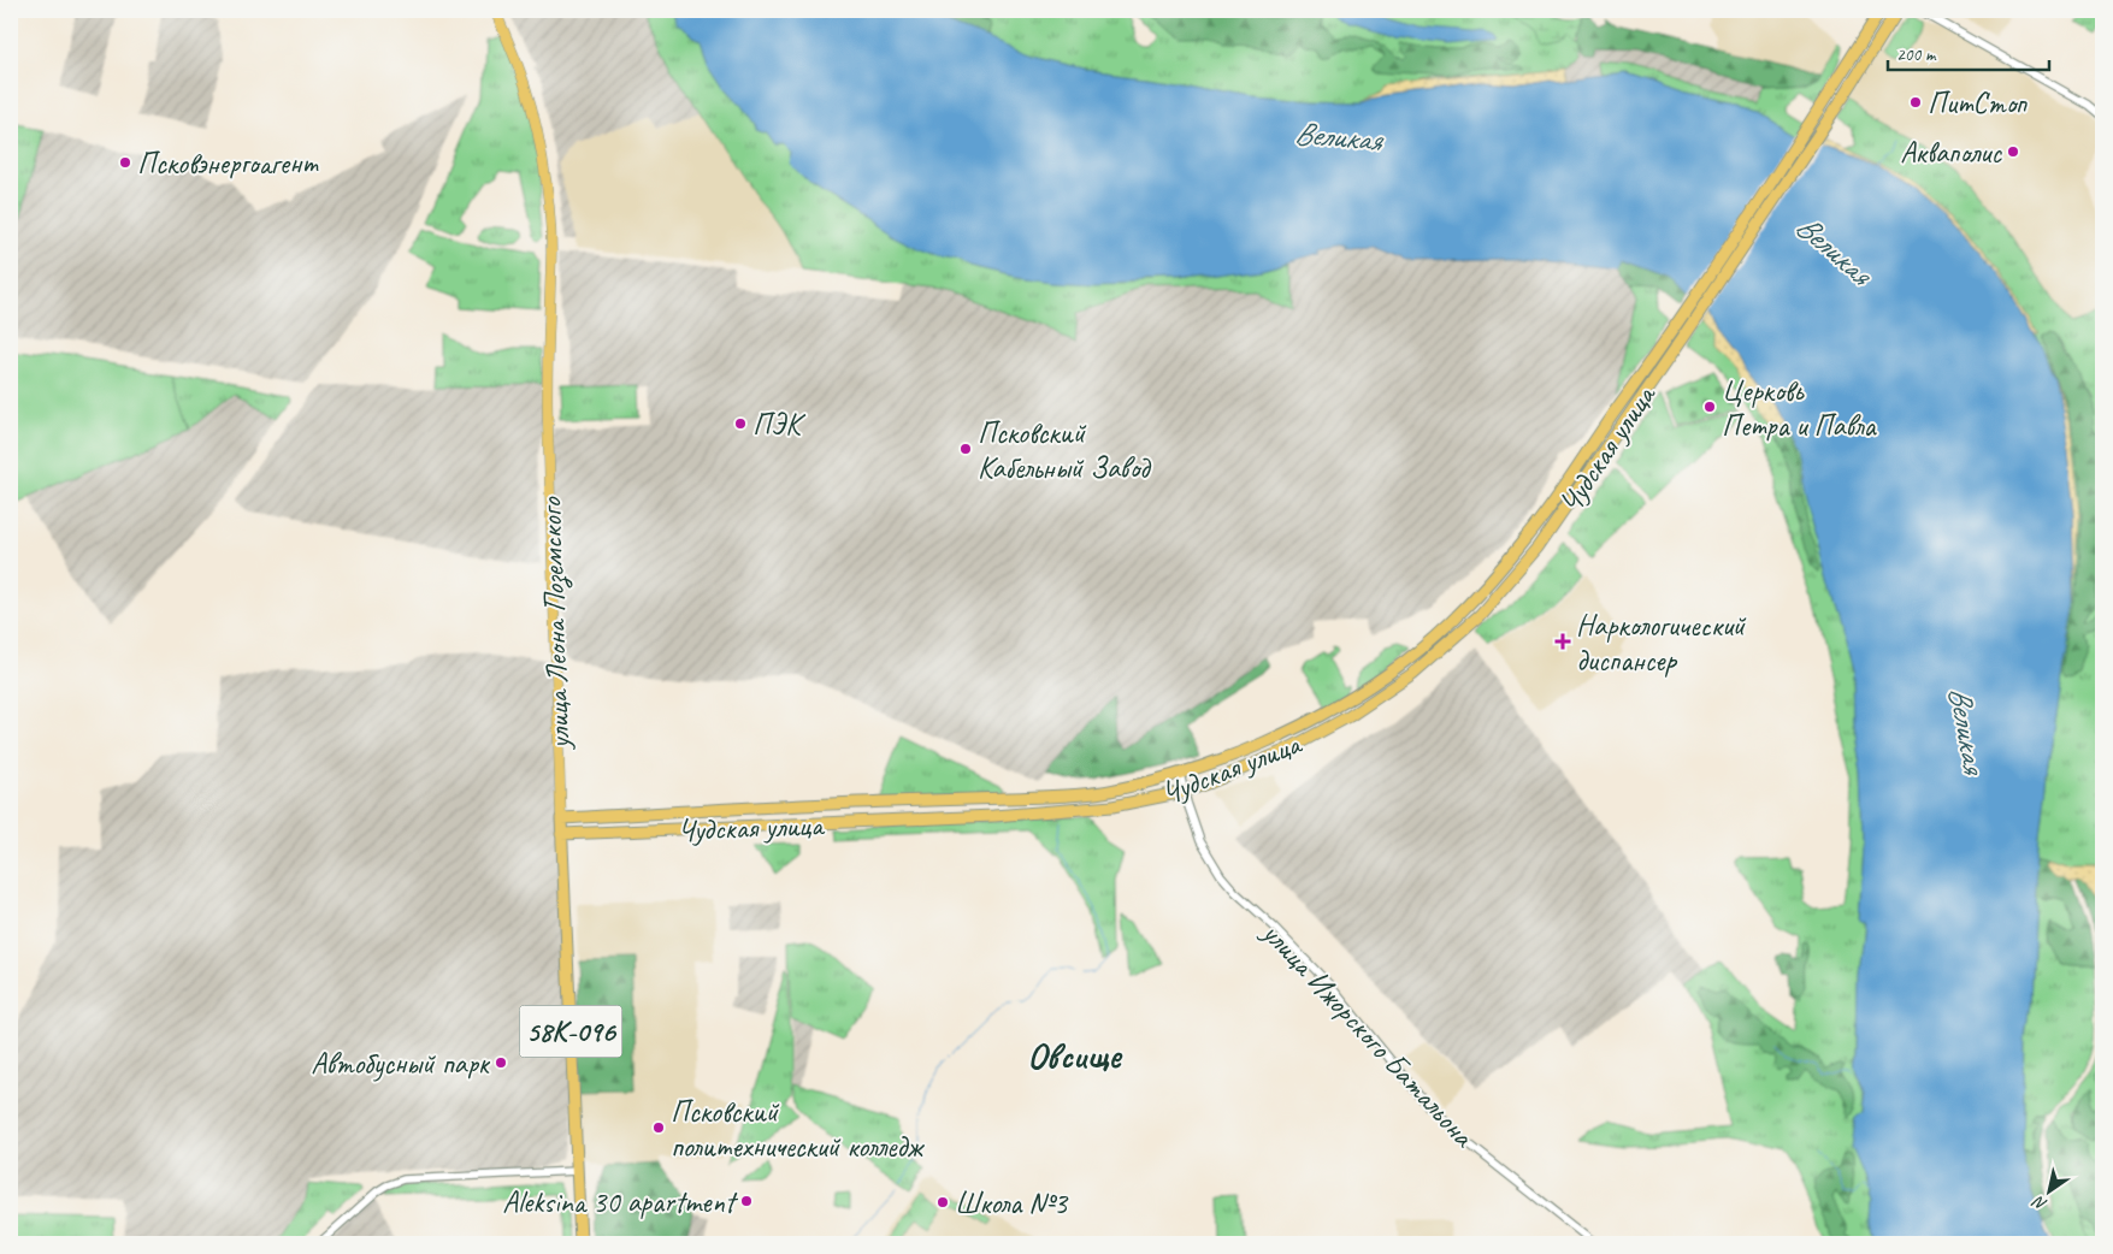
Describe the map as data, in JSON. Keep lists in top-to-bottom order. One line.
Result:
{"streets":{"highway":["Чудская улица","улица Леона Поземского","58К-096"],"street":["улица Ижорского Батальона"]},"crossings":[["Чудская улица","улица Леона Поземского"],["Чудская улица","улица Ижорского Батальона"]],"districts":["Овсище"],"water":["Великая"],"places":{"other":["ПитСтоп","Акваполис","Псковэнергоагент","Церковь Петра и Павла","ПЭК","Псковский Кабельный Завод","Автобусный парк","Псковский политехнический колледж","Aleksina 30 apartment","Школа №3"],"health":["Наркологический диспансер"]},"scale_bar":"200 m","north":"bottom left"}
